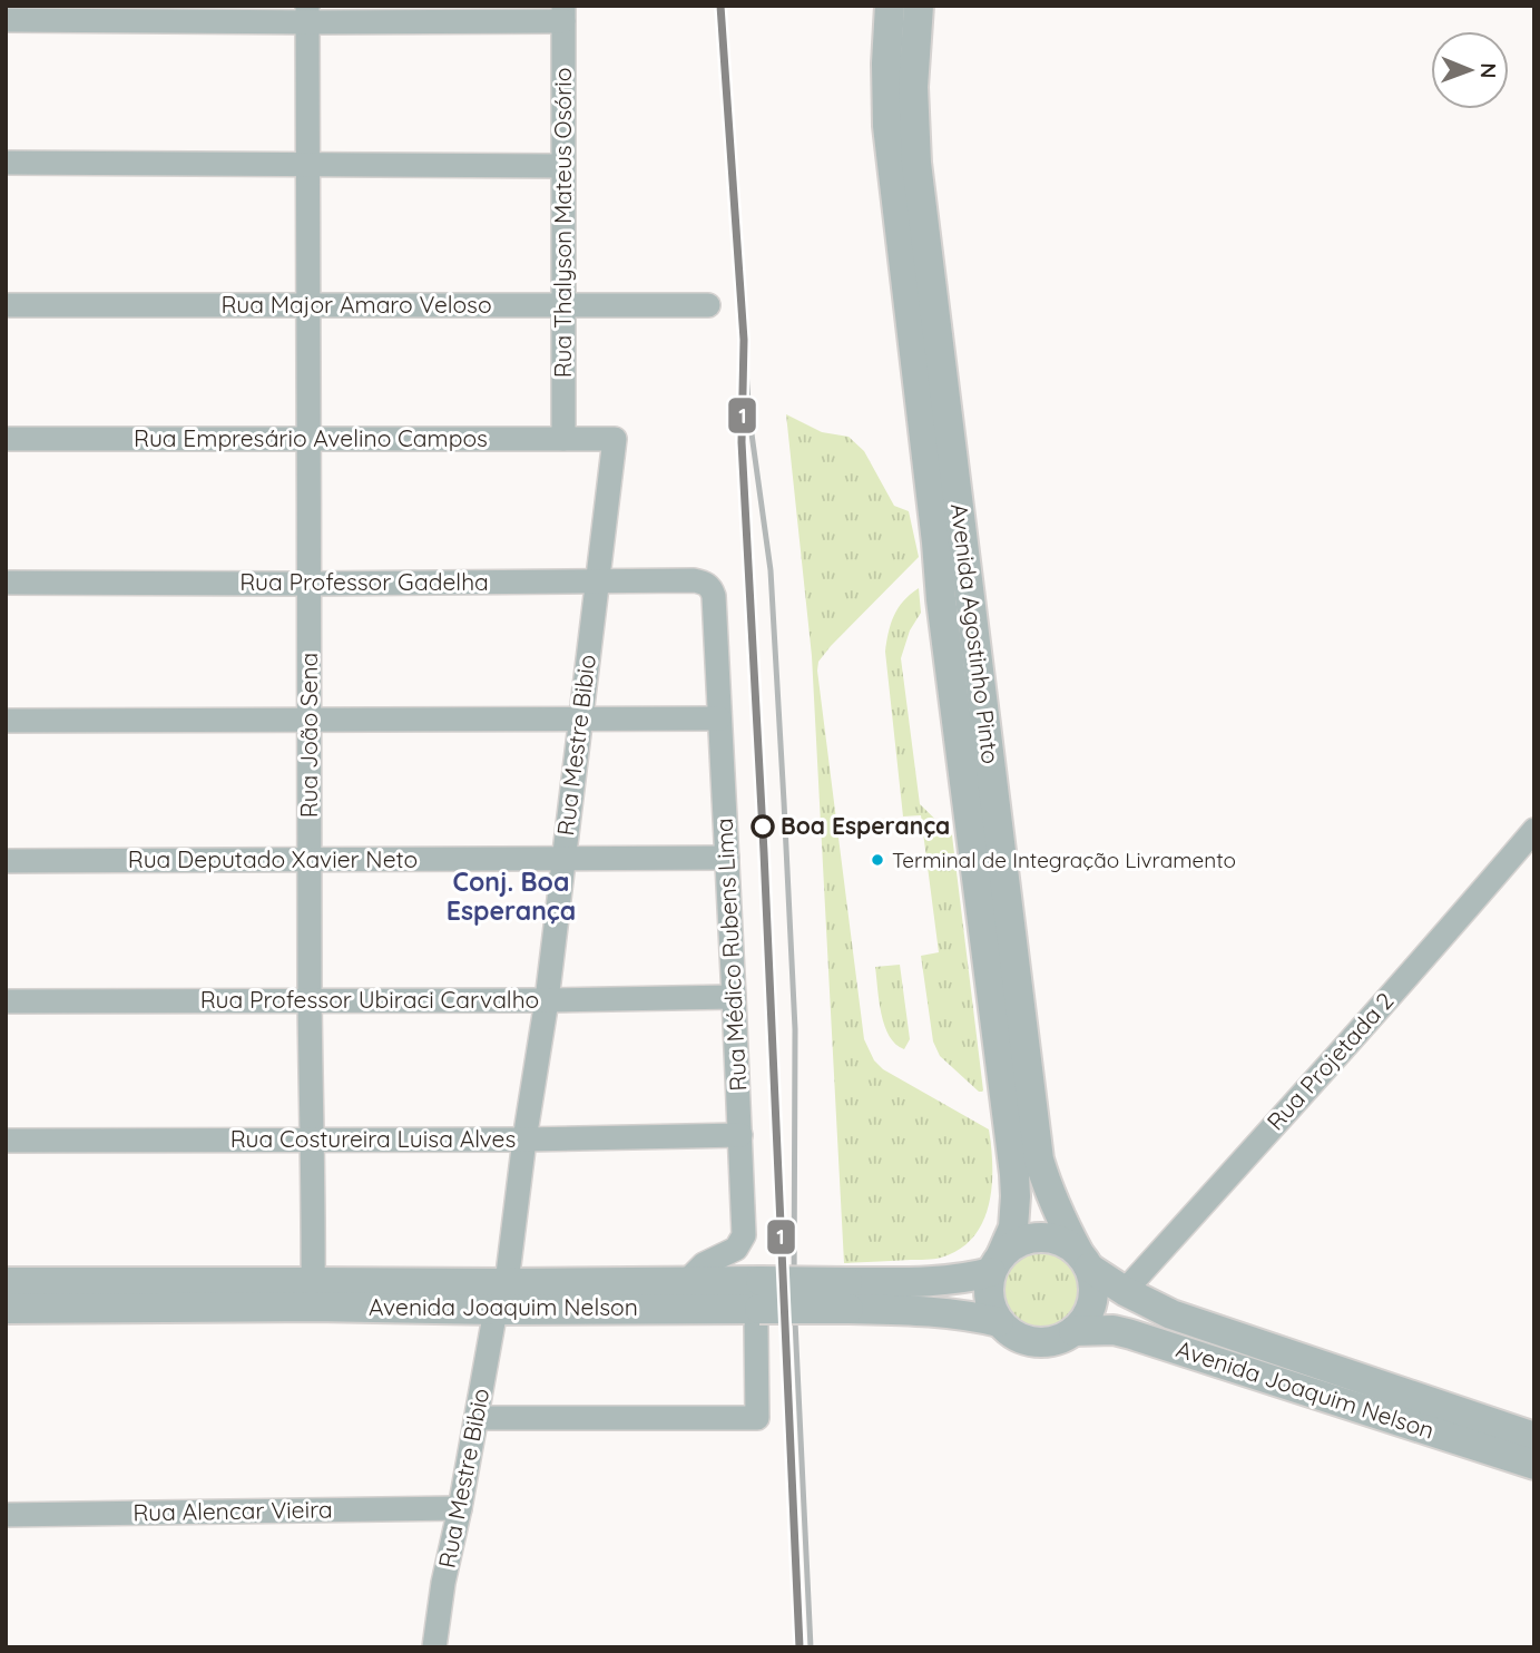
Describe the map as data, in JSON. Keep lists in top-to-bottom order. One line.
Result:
{"streets":{"main road":["Avenida Agostinho Pinto","Avenida Joaquim Nelson"],"street":["Rua Thalyson Mateus Osório","Rua Major Amaro Veloso","Rua Empresário Avelino Campos","Rua Professor Gadelha","Rua João Sena","Rua Mestre Bibio","Rua Deputado Xavier Neto","Rua Médico Rubens Lima","Rua Professor Ubiraci Carvalho","Rua Projetada 2","Rua Costureira Luisa Alves","Rua Alencar Vieira"]},"crossings":[["Rua Thalyson Mateus Osório","Rua Major Amaro Veloso"],["Rua Thalyson Mateus Osório","Rua Empresário Avelino Campos"],["Rua Major Amaro Veloso","Rua João Sena"],["Rua Empresário Avelino Campos","Rua João Sena"],["Rua Empresário Avelino Campos","Rua Mestre Bibio"],["Rua Professor Gadelha","Rua João Sena"],["Rua Professor Gadelha","Rua Mestre Bibio"],["Rua Professor Gadelha","Rua Médico Rubens Lima"],["Avenida Agostinho Pinto","Avenida Joaquim Nelson"],["Rua João Sena","Rua Deputado Xavier Neto"],["Rua João Sena","Rua Professor Ubiraci Carvalho"],["Rua João Sena","Rua Costureira Luisa Alves"],["Rua João Sena","Avenida Joaquim Nelson"],["Rua Mestre Bibio","Rua Deputado Xavier Neto"],["Rua Mestre Bibio","Rua Professor Ubiraci Carvalho"],["Rua Mestre Bibio","Rua Costureira Luisa Alves"],["Rua Mestre Bibio","Avenida Joaquim Nelson"],["Rua Mestre Bibio","Rua Alencar Vieira"],["Rua Deputado Xavier Neto","Rua Médico Rubens Lima"],["Rua Médico Rubens Lima","Rua Professor Ubiraci Carvalho"],["Rua Médico Rubens Lima","Rua Costureira Luisa Alves"],["Rua Médico Rubens Lima","Avenida Joaquim Nelson"],["Rua Projetada 2","Avenida Joaquim Nelson"]],"districts":["Conj. Boa Esperança"],"places":["Boa Esperança","Terminal de Integração Livramento"],"lines":["transit line 1"],"north":"right"}
